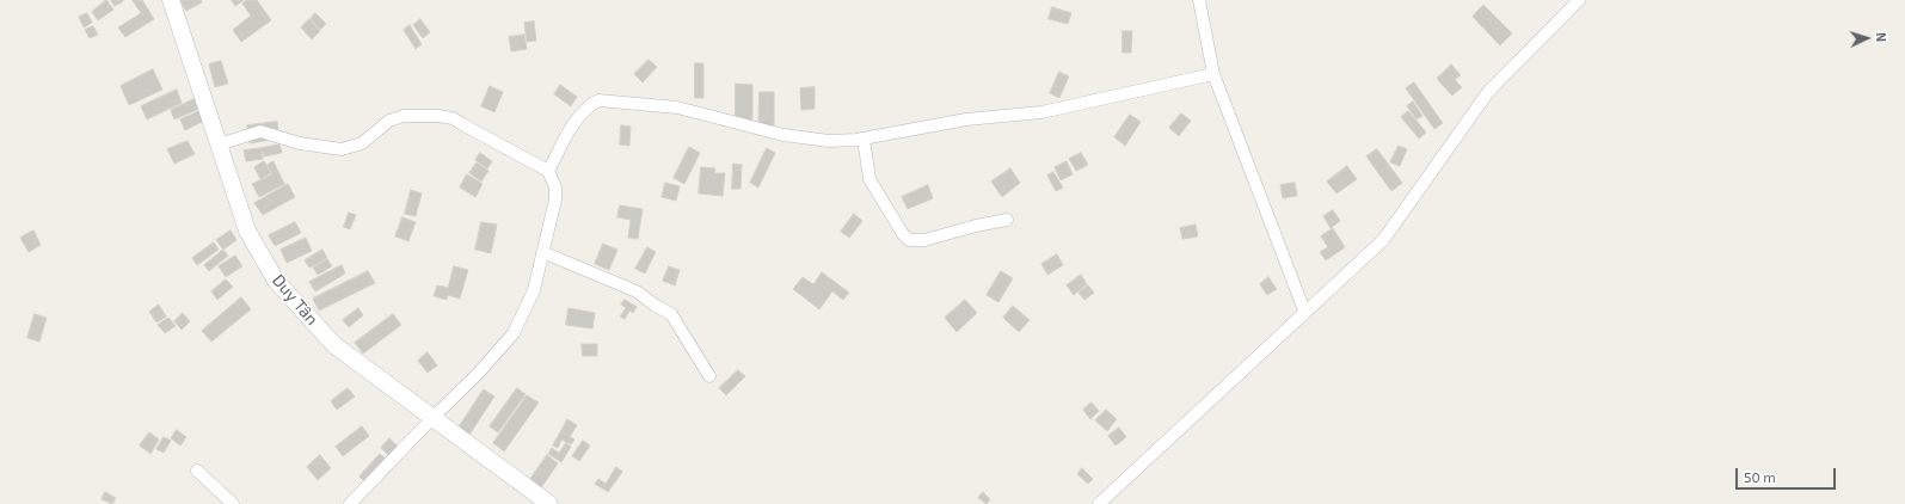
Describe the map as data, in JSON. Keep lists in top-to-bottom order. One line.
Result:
{"streets":{"street":["Duy Tân"]},"scale_bar":"50 m","north":"right"}
